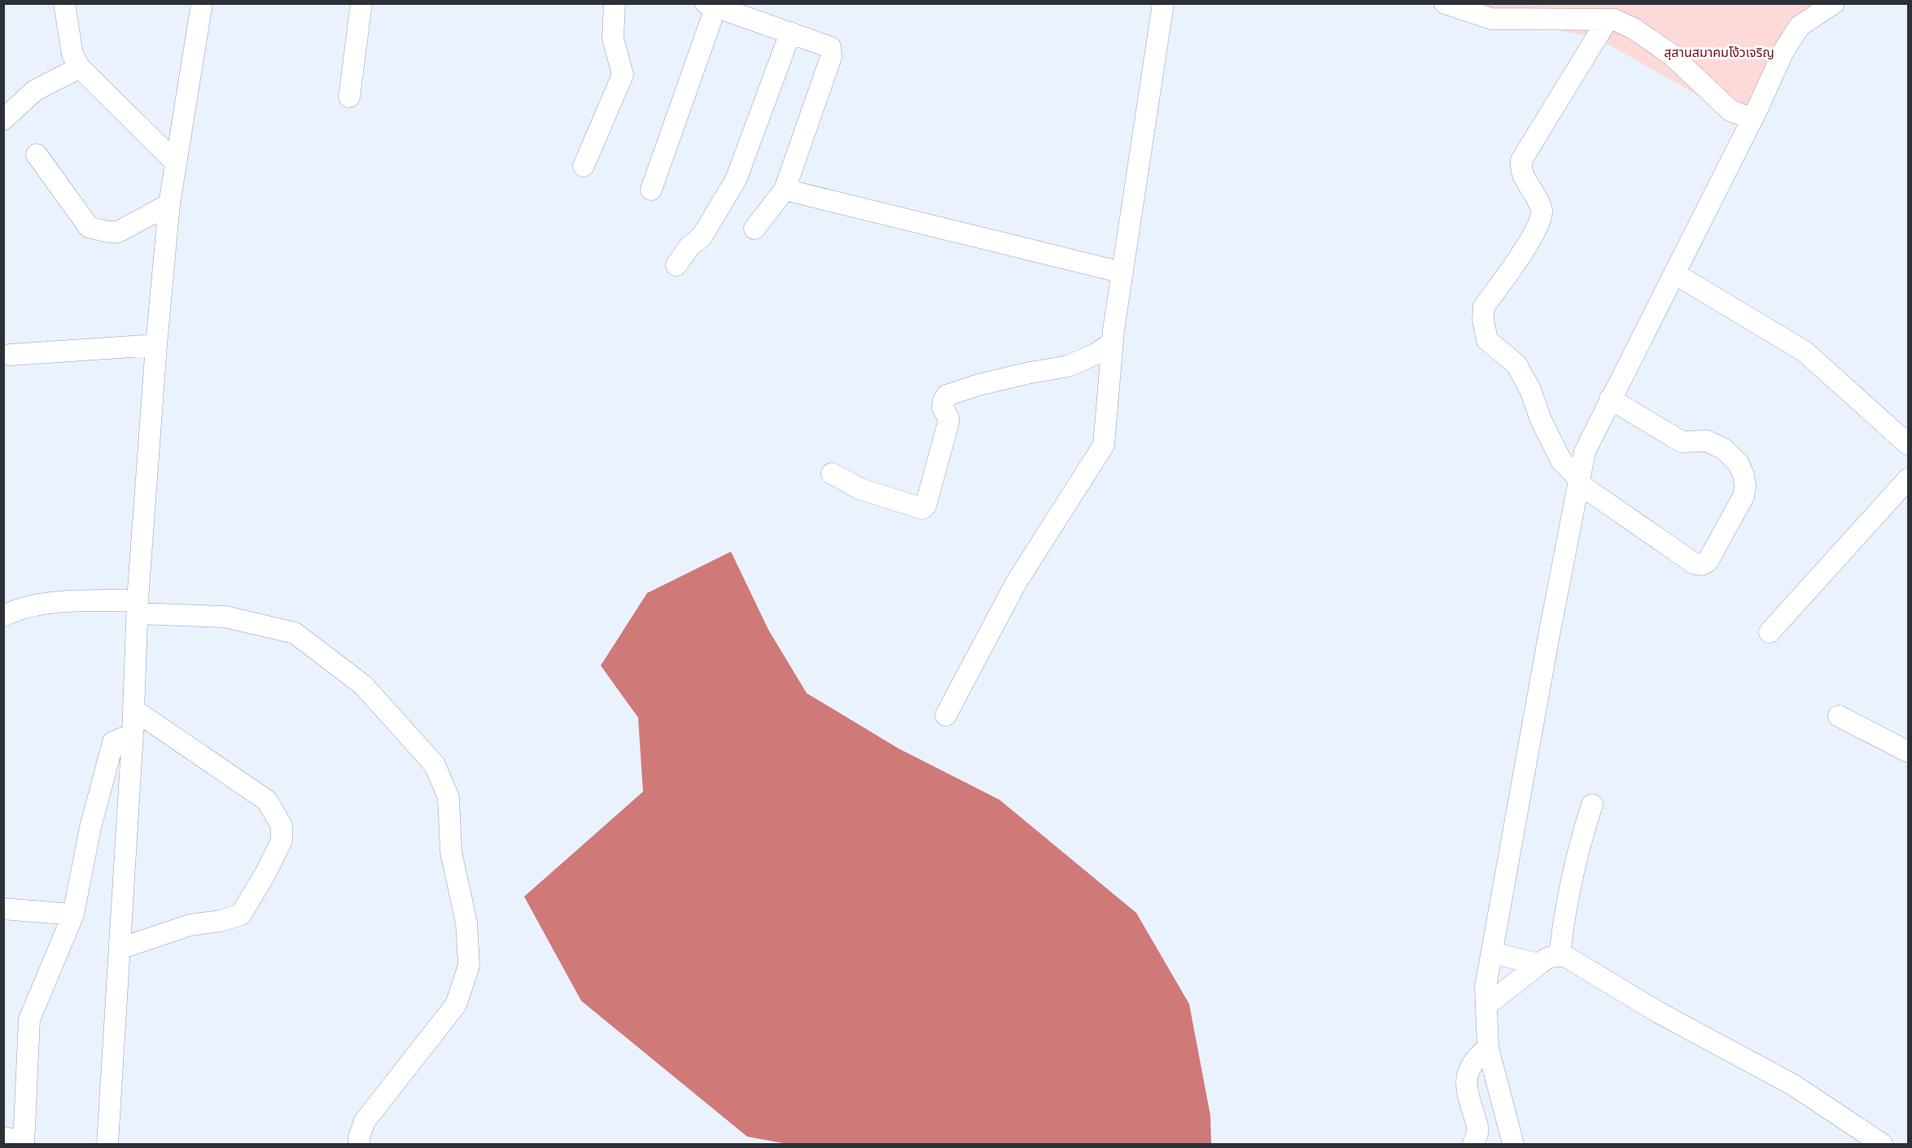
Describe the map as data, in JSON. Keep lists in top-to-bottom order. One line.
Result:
{"parks":["สุสานสมาคมโง้วเจริญ"]}
